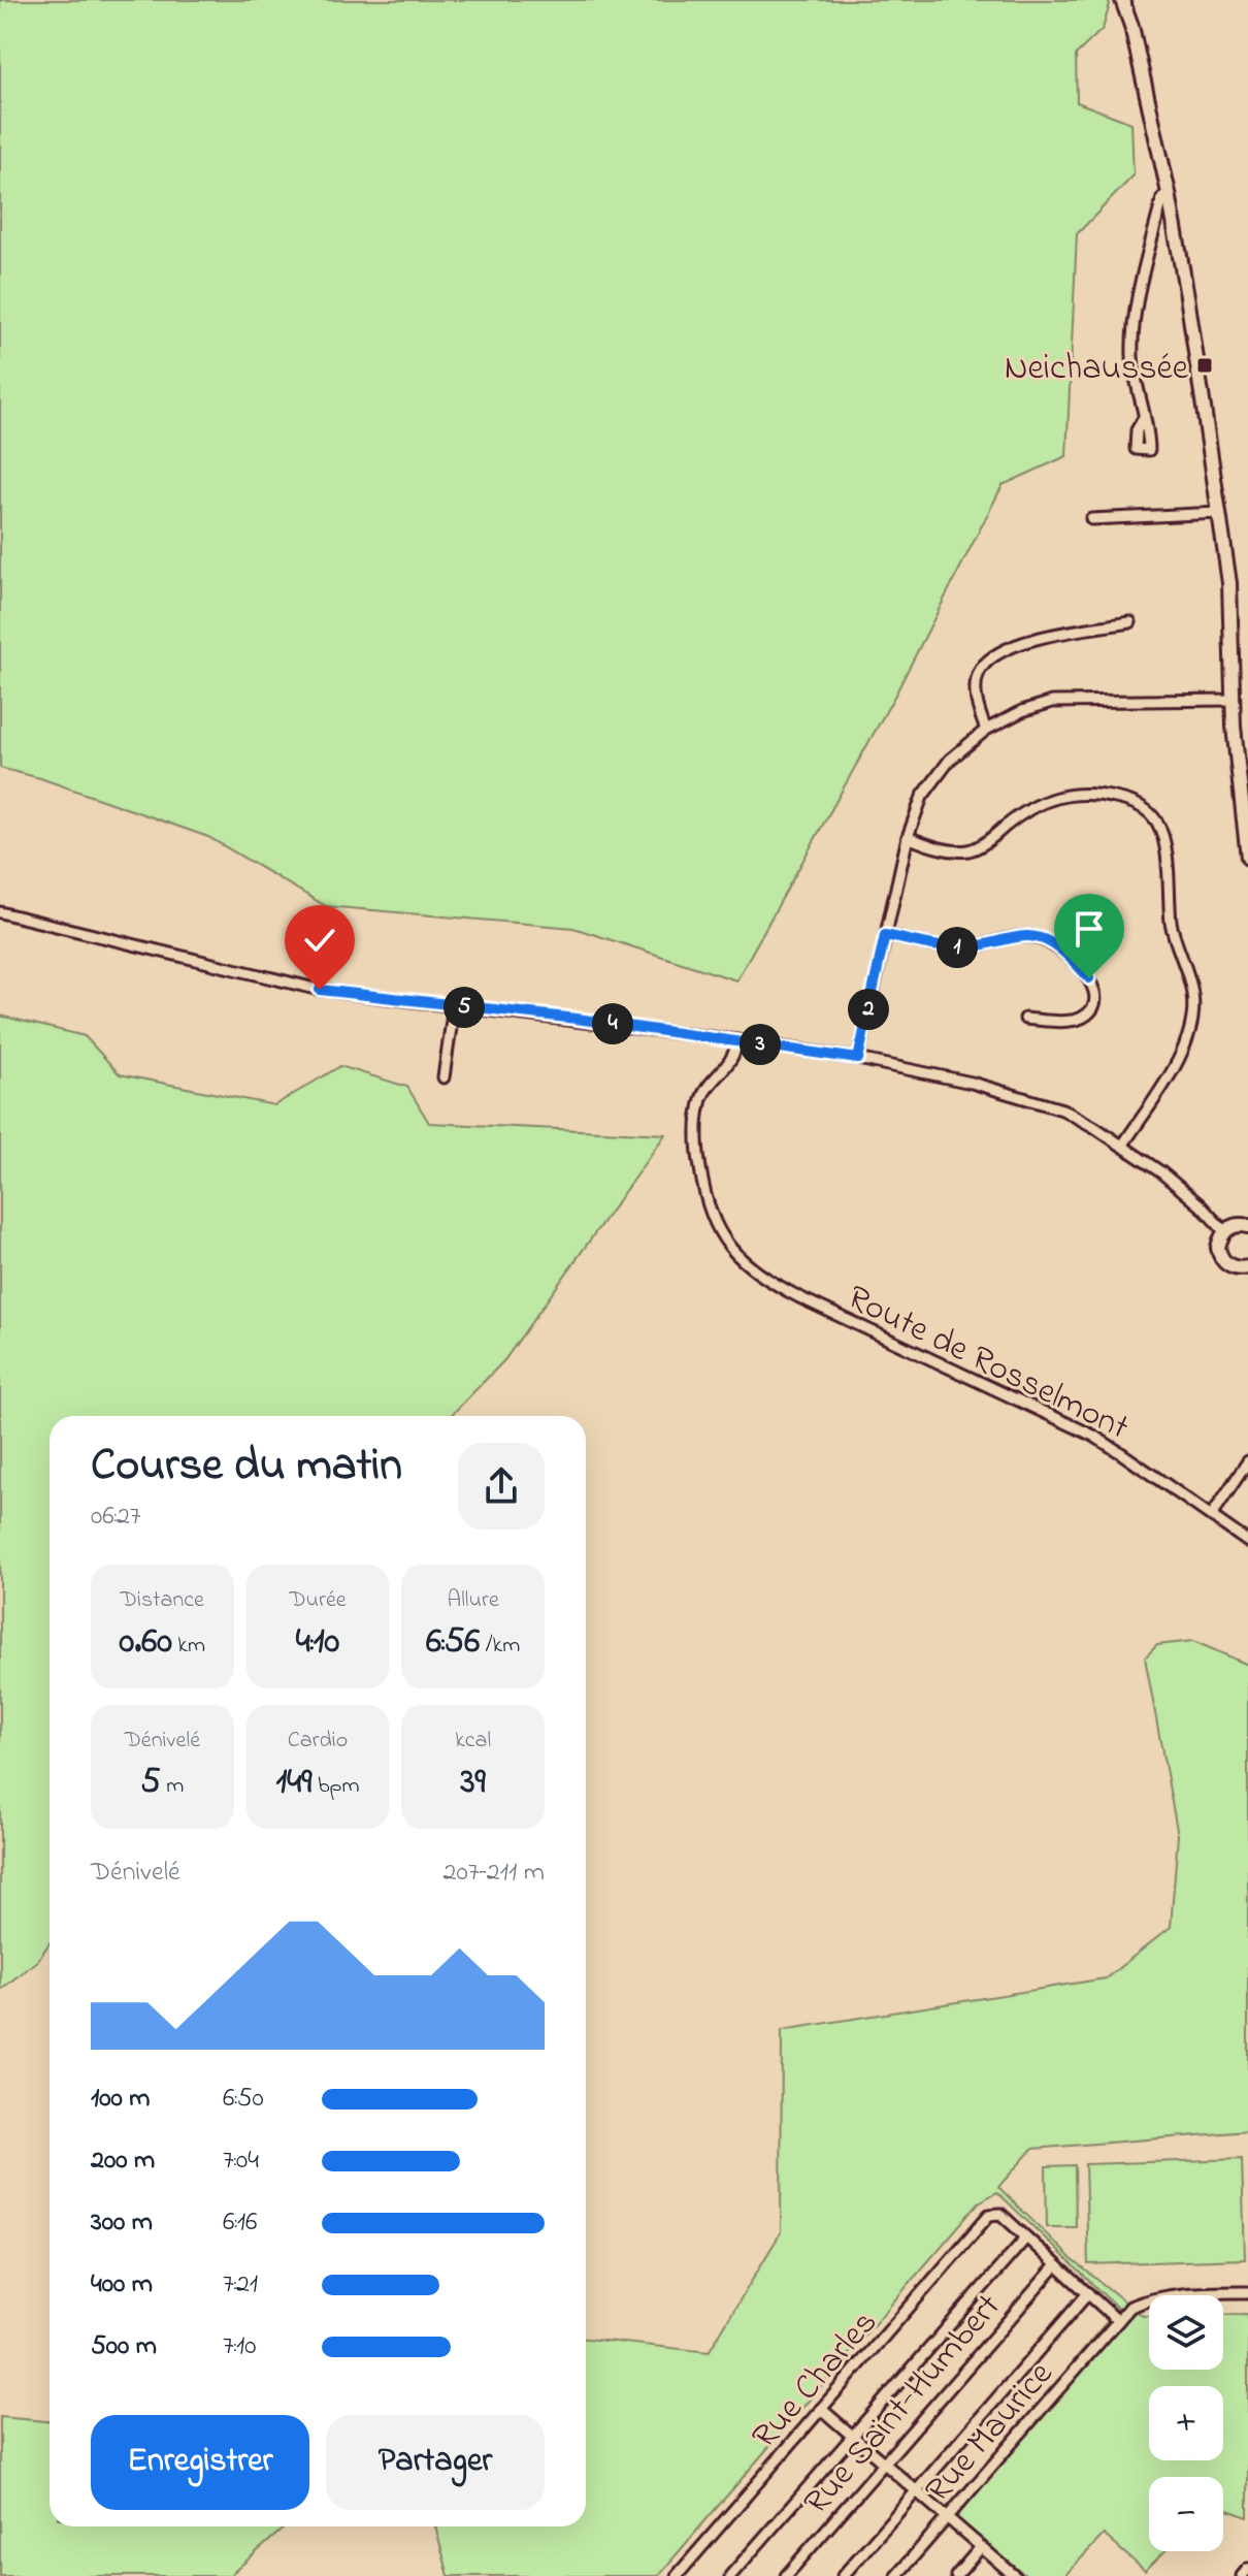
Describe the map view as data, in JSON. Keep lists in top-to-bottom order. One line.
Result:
{"streets":{"street":["Route de Rosselmont","Rue Charles","Rue Saint-Humbert","Rue Maurice"]},"places":{"transit":["Neichaussée"]},"page":{"pins":["1","5","2","4","3"],"heading":["Course du matin","06:27"],"stats":[["Distance","0.60 km"],["Durée","4:10"],["Allure","6:56 /km"],["Dénivelé","5 m"],["Cardio","149 bpm"],["kcal","39"]],"chart":["Dénivelé","207–211 m"],"list":[{"name":"100 m","note":"6:50"},{"name":"200 m","note":"7:04"},{"name":"300 m","note":"6:16"},{"name":"400 m","note":"7:21"},{"name":"500 m","note":"7:10"}],"map_buttons":["+","−"],"buttons":["Enregistrer","Partager"]}}
